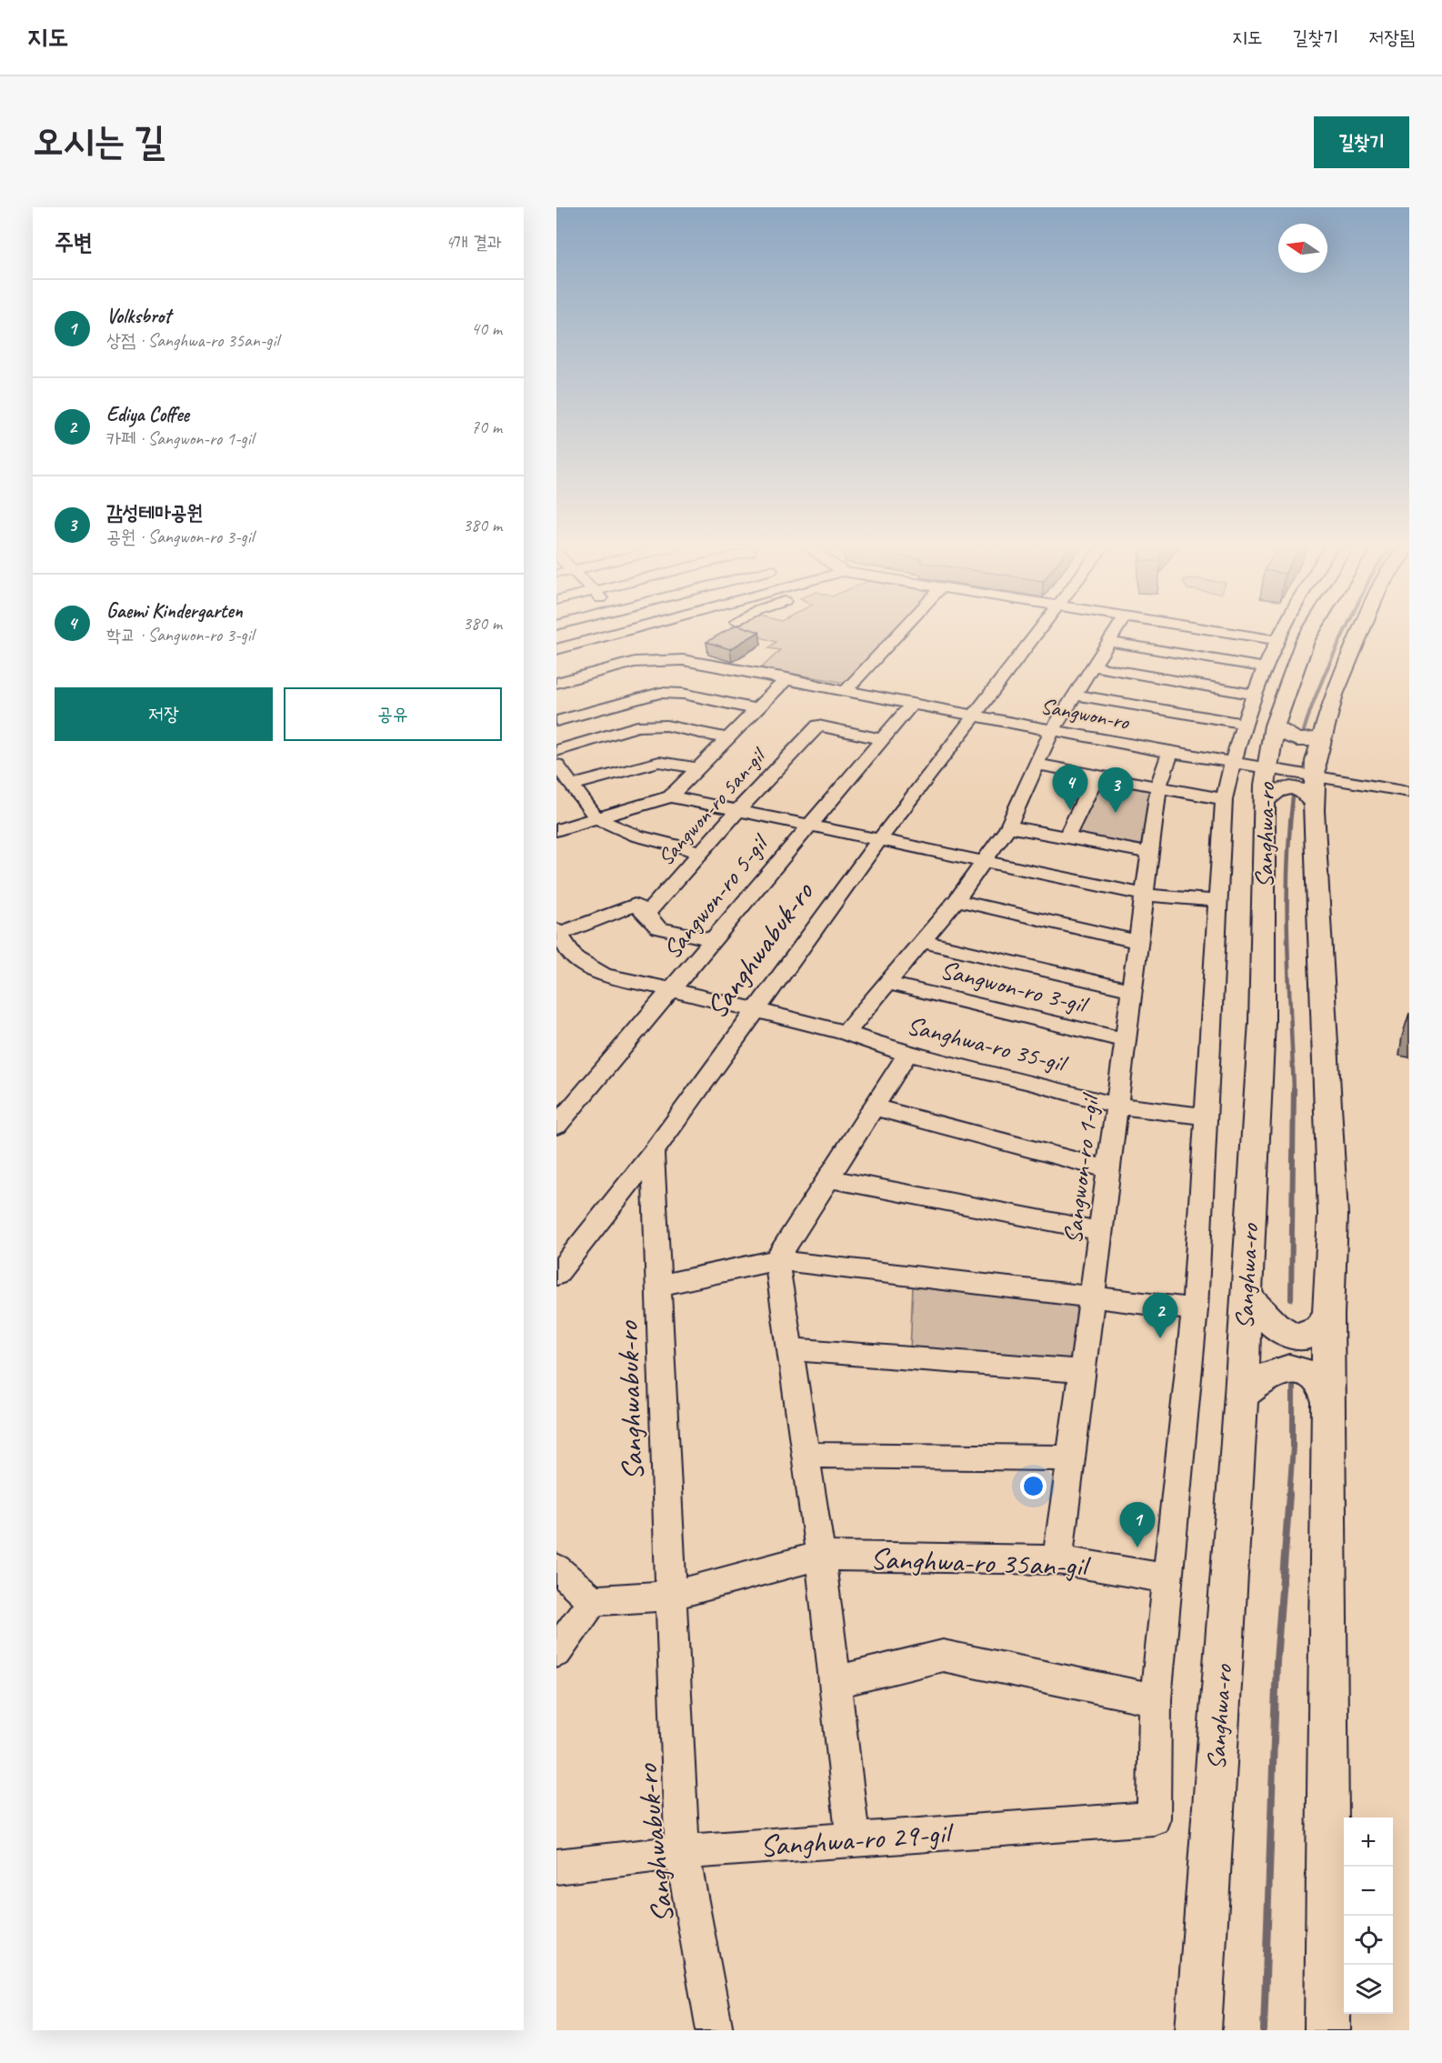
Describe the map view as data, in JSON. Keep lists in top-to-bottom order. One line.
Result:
{"streets":{"main road":["Sanghwa-ro"],"street":["Sangwon-ro","Sangwon-ro 5an-gil","Sangwon-ro 5-gil","Sanghwabuk-ro","Sangwon-ro 3-gil","Sanghwa-ro 35-gil","Sangwon-ro 1-gil","Sanghwa-ro 35an-gil","Sanghwa-ro 29-gil"]},"crossings":[["Sangwon-ro","Sanghwa-ro"],["Sangwon-ro","Sangwon-ro 5-gil"],["Sangwon-ro","Sanghwabuk-ro"],["Sangwon-ro","Sangwon-ro 3-gil"],["Sangwon-ro","Sangwon-ro 1-gil"],["Sangwon-ro 5an-gil","Sangwon-ro 5-gil"],["Sangwon-ro 5-gil","Sanghwa-ro 35-gil"],["Sanghwabuk-ro","Sanghwa-ro 35-gil"],["Sanghwabuk-ro","Sanghwa-ro 35an-gil"],["Sanghwabuk-ro","Sanghwa-ro 29-gil"],["Sangwon-ro 3-gil","Sanghwa-ro 35-gil"],["Sangwon-ro 3-gil","Sangwon-ro 1-gil"],["Sanghwa-ro 35-gil","Sangwon-ro 1-gil"],["Sangwon-ro 1-gil","Sanghwa-ro 35an-gil"]],"north":"left","page":{"header":"지도","nav":["지도","길찾기","저장됨"],"buttons":["길찾기",["저장","공유"]],"title":"오시는 길","heading":["주변","4개 결과"],"list":[{"mark":"1","name":"Volksbrot","note":"상점 · Sanghwa-ro 35an-gil","value":"40 m"},{"mark":"2","name":"Ediya Coffee","note":"카페 · Sangwon-ro 1-gil","value":"70 m"},{"mark":"3","name":"감성테마공원","note":"공원 · Sangwon-ro 3-gil","value":"380 m"},{"mark":"4","name":"Gaemi Kindergarten","note":"학교 · Sangwon-ro 3-gil","value":"380 m"}],"pins":["4","3","2","1"],"map_buttons":["+","−"]}}
